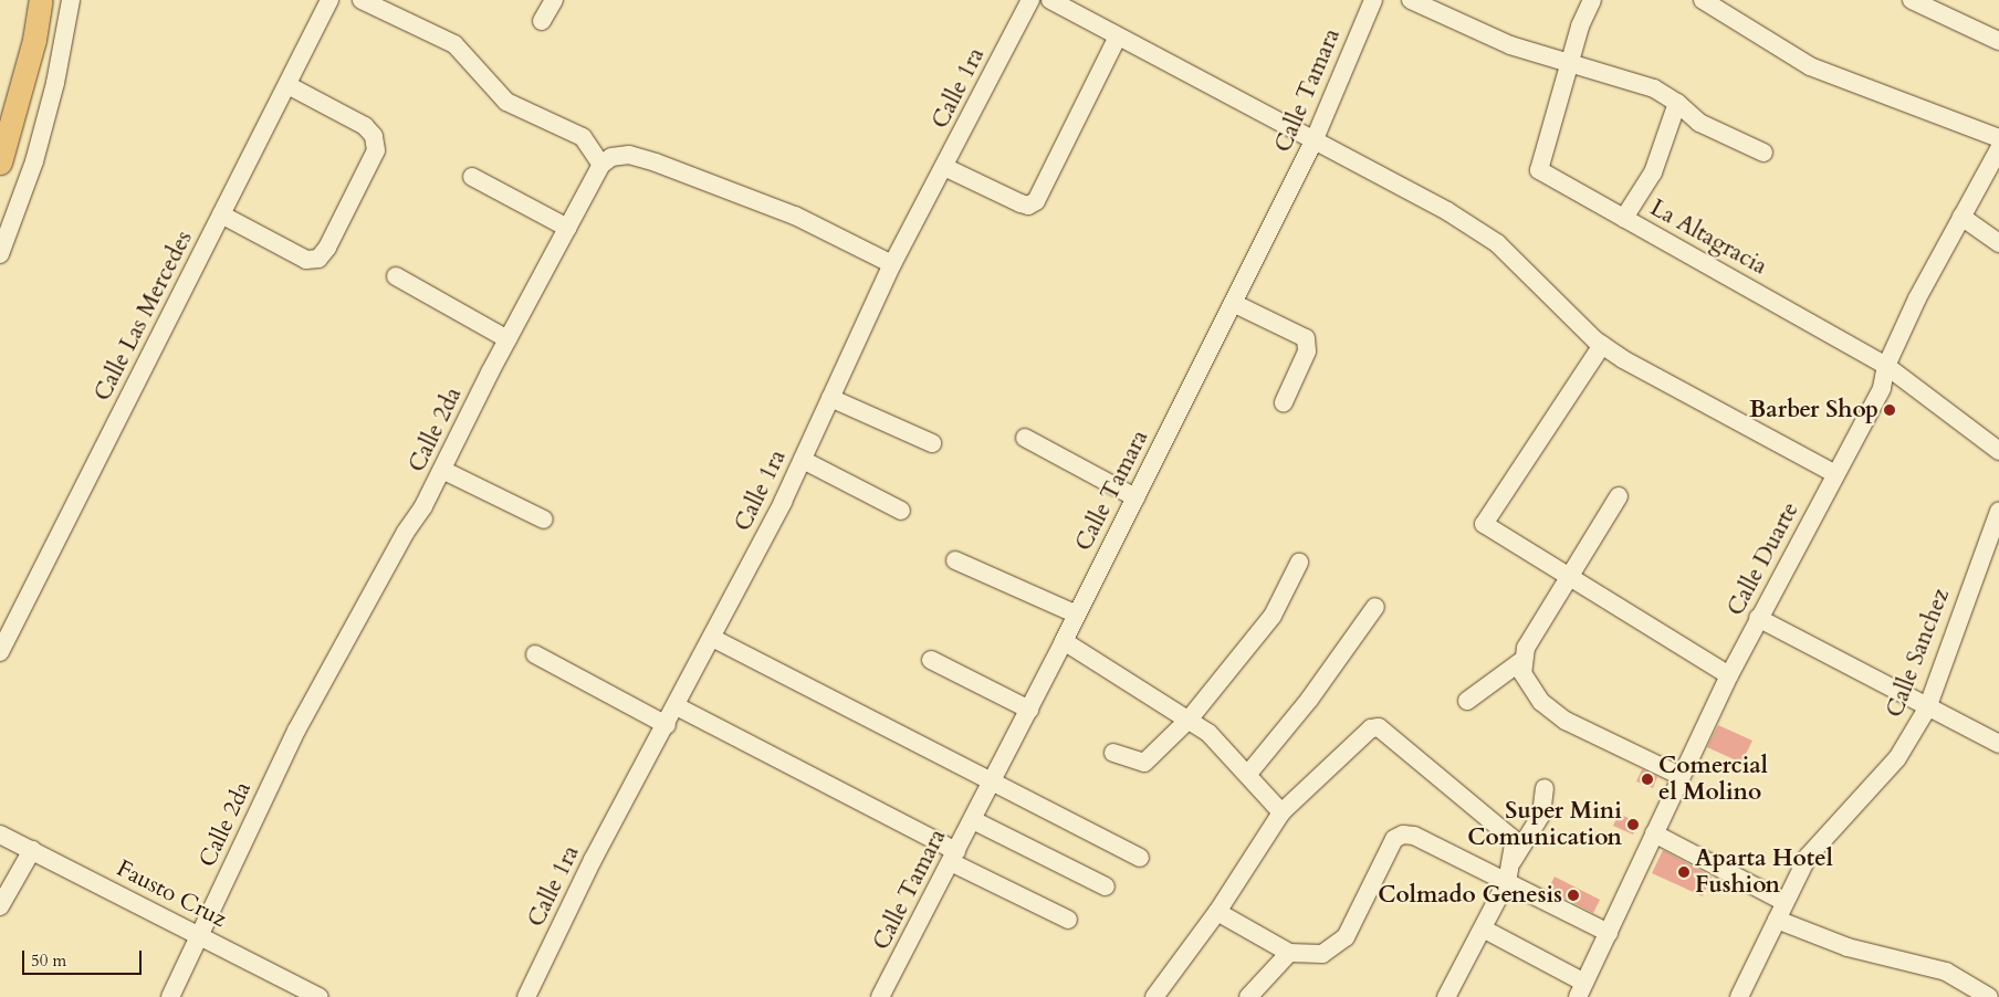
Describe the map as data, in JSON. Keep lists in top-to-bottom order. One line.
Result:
{"streets":{"street":["Calle 1ra","Calle Tamara","La Altagracia","Calle Las Mercedes","Calle 2da","Calle Duarte","Calle Sanchez","Fausto Cruz"]},"crossings":[["La Altagracia","Calle Duarte"],["Calle 2da","Fausto Cruz"]],"places":["Barber Shop","Comercial el Molino","Super Mini Comunication","Aparta Hotel Fushion","Colmado Genesis"],"scale_bar":"50 m"}
